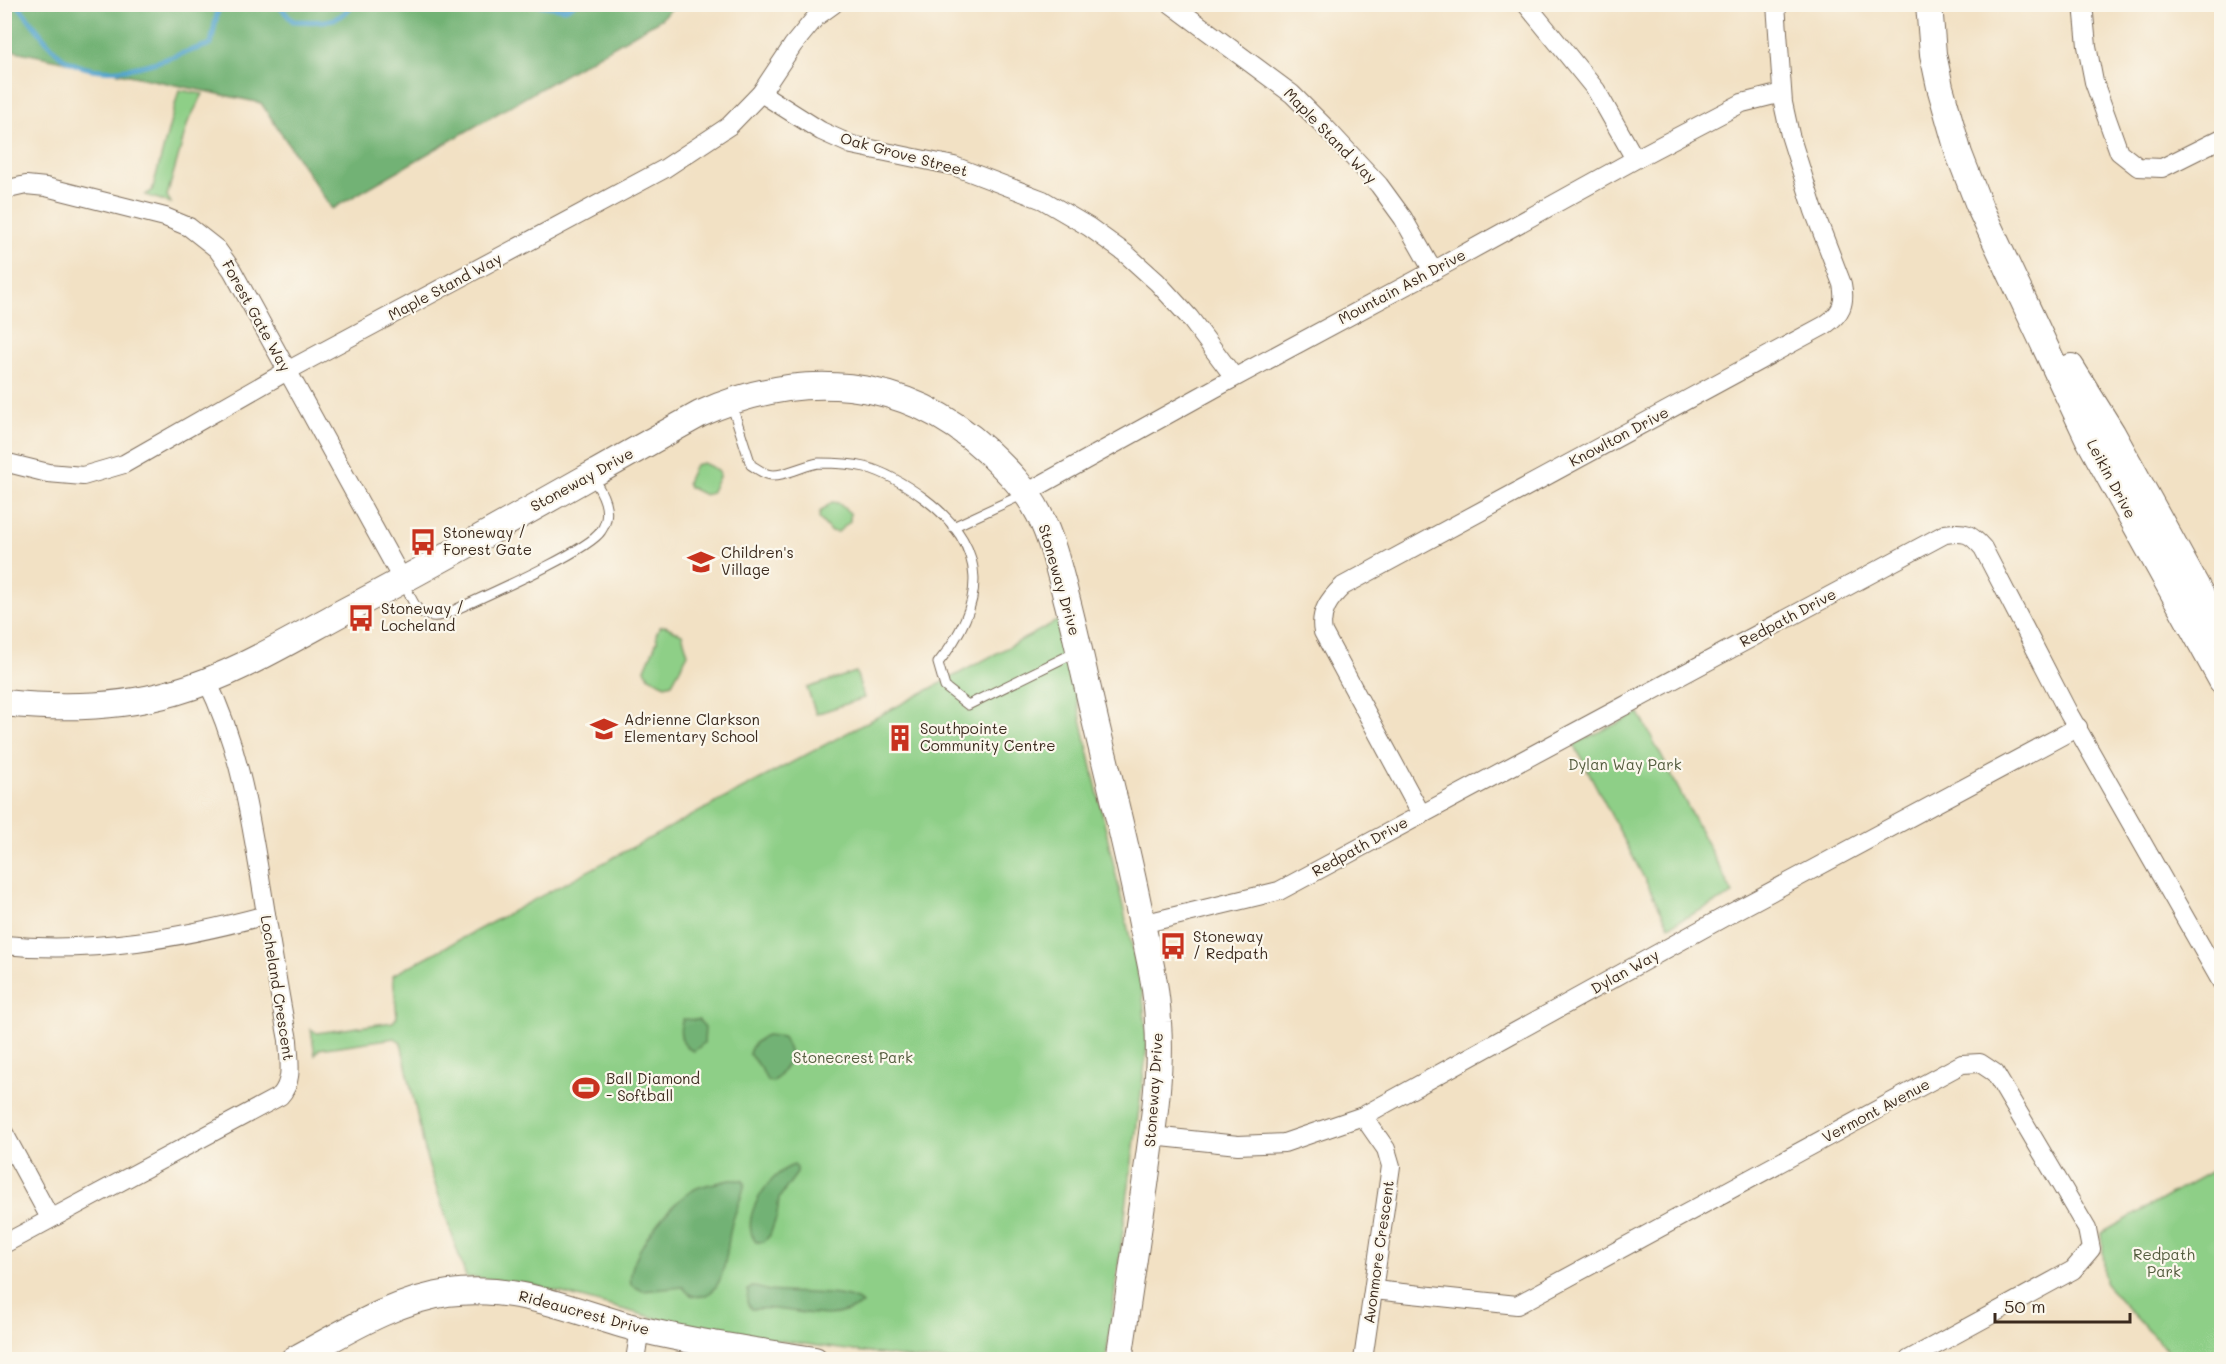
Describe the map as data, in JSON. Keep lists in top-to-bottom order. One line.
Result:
{"streets":{"street":["Maple Stand Way","Oak Grove Street","Mountain Ash Drive","Forest Gate Way","Knowlton Drive","Leikin Drive","Stoneway Drive","Redpath Drive","Dylan Way","Locheland Crescent","Vermont Avenue","Avonmore Crescent","Rideaucrest Drive"]},"crossings":[["Maple Stand Way","Oak Grove Street"],["Maple Stand Way","Mountain Ash Drive"],["Maple Stand Way","Forest Gate Way"],["Oak Grove Street","Mountain Ash Drive"],["Mountain Ash Drive","Knowlton Drive"],["Mountain Ash Drive","Stoneway Drive"],["Forest Gate Way","Stoneway Drive"],["Knowlton Drive","Redpath Drive"],["Stoneway Drive","Redpath Drive"],["Stoneway Drive","Dylan Way"],["Stoneway Drive","Locheland Crescent"],["Redpath Drive","Dylan Way"],["Dylan Way","Avonmore Crescent"],["Vermont Avenue","Avonmore Crescent"]],"parks":["Dylan Way Park","Stonecrest Park","Redpath Park"],"places":{"bus stop":["Stoneway / Forest Gate","Stoneway / Locheland","Stoneway / Redpath"],"school or university":["Children's Village","Adrienne Clarkson Elementary School"],"building":["Southpointe Community Centre"],"sports":["Ball Diamond - Softball"]},"scale_bar":"50 m"}
